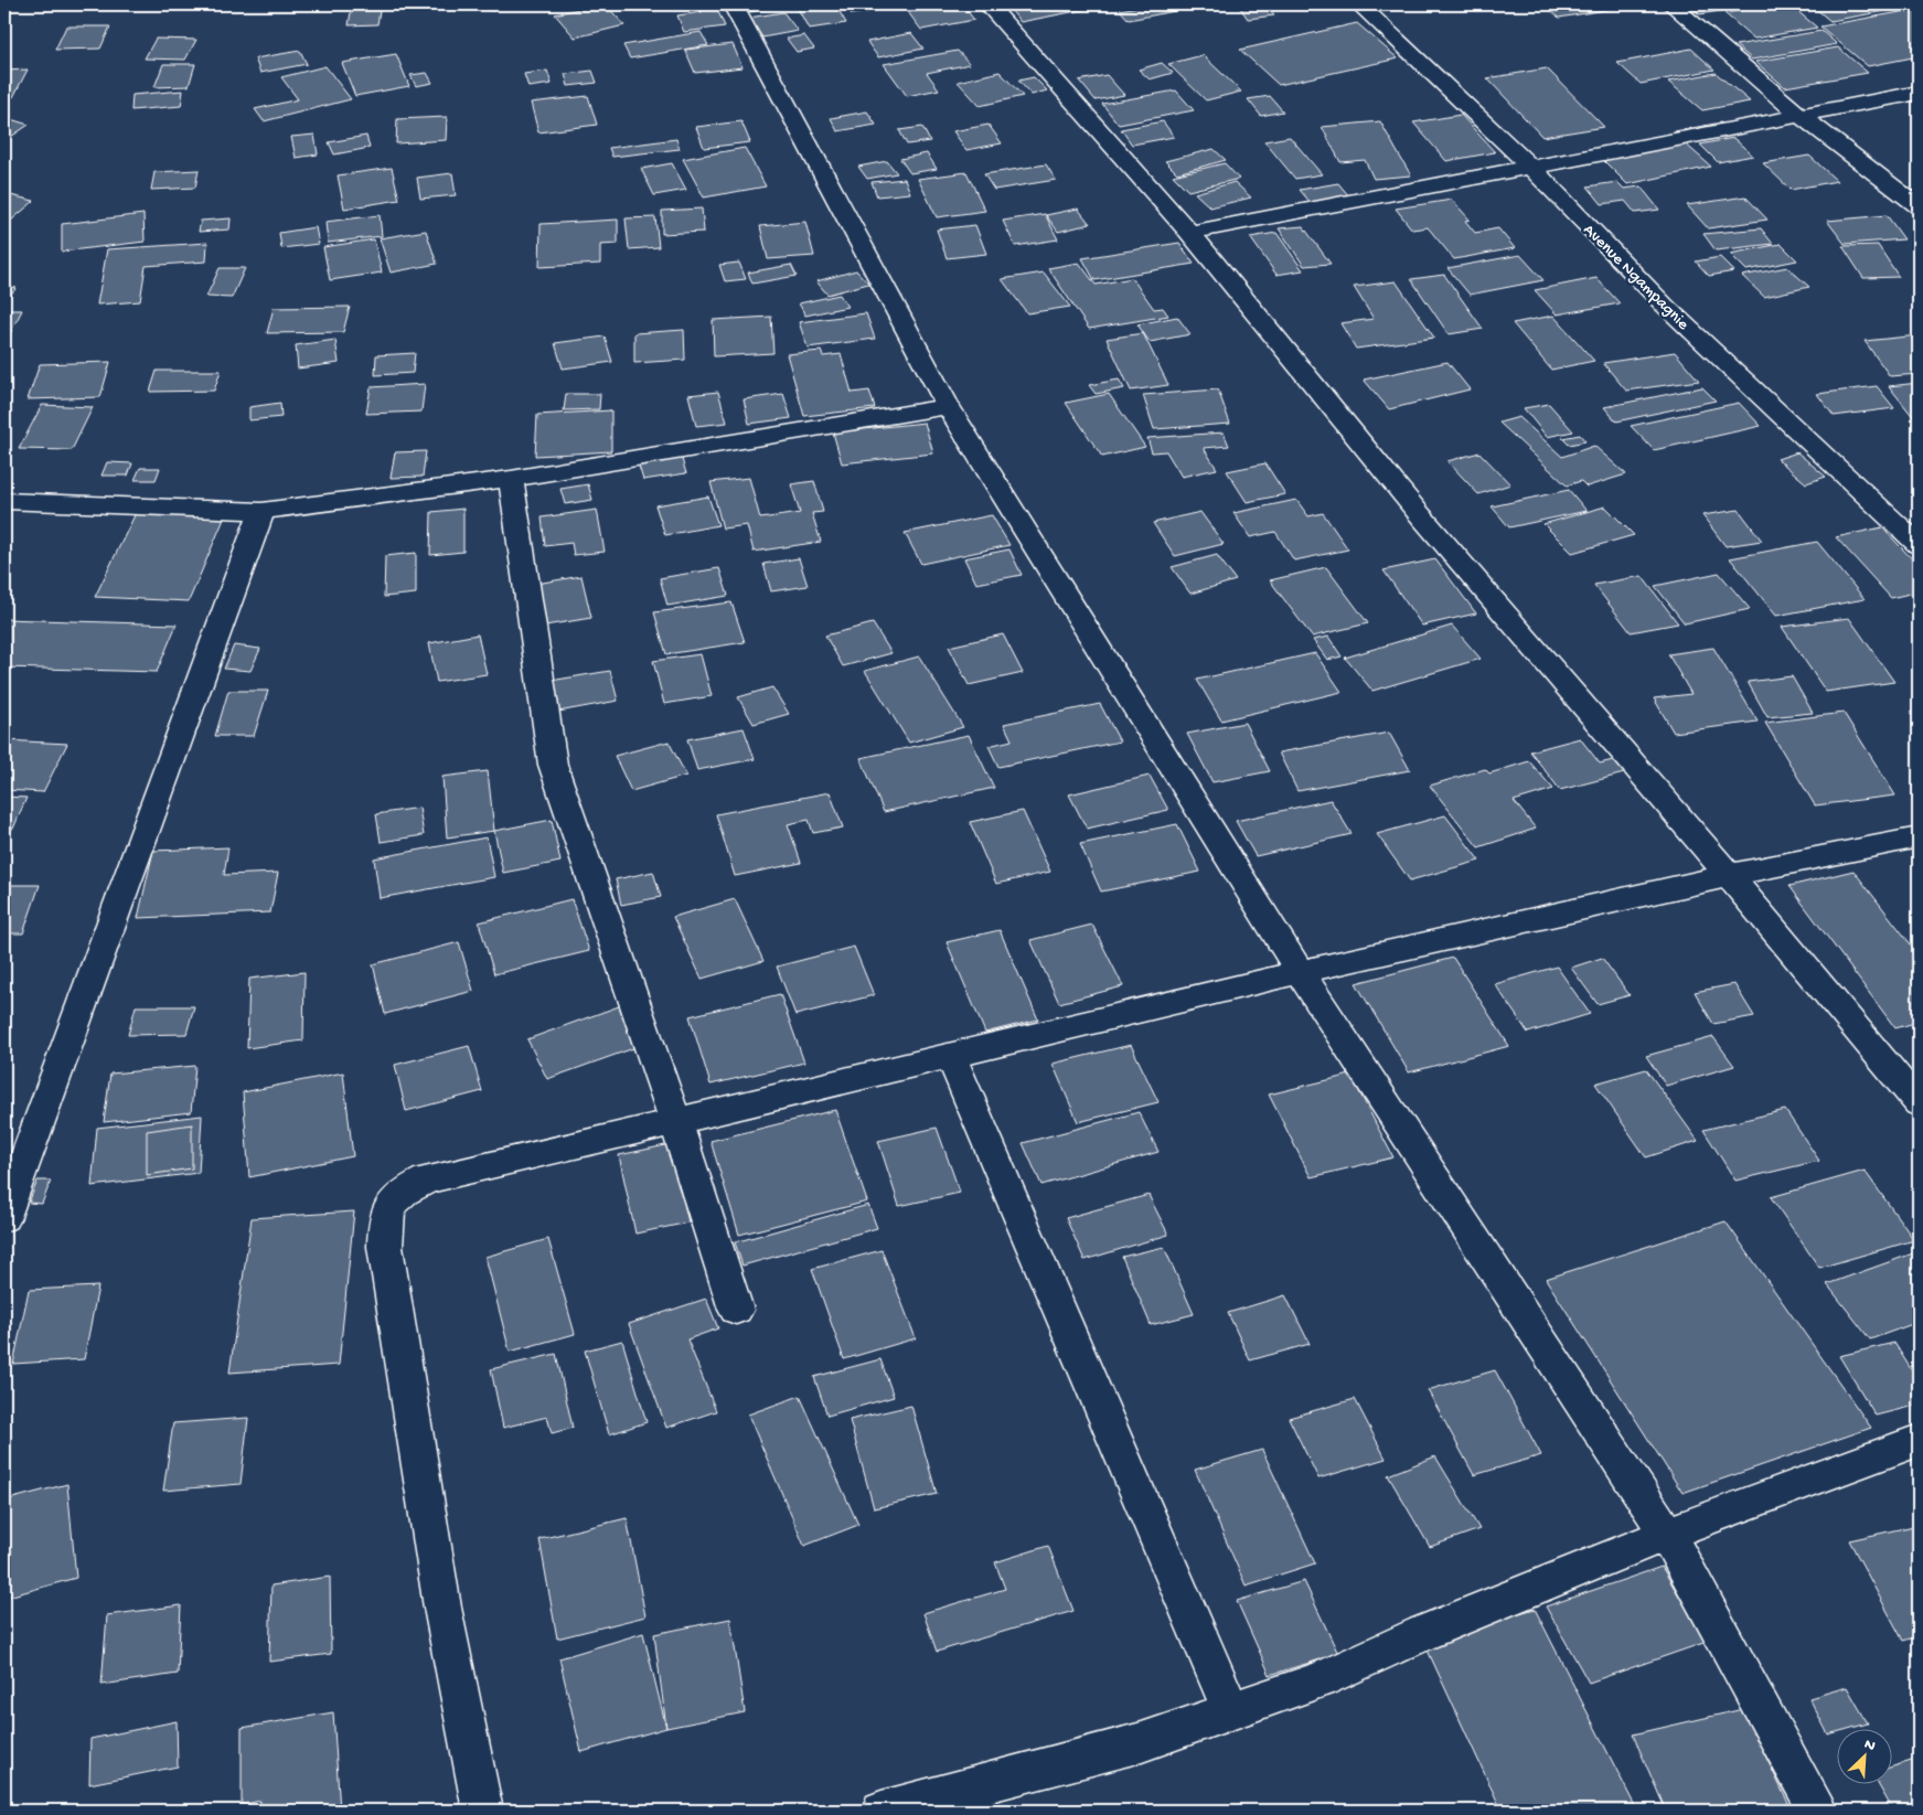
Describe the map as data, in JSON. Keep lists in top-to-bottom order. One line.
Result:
{"streets":{"street":["Avenue Ngampagnie"]},"north":"top right"}
